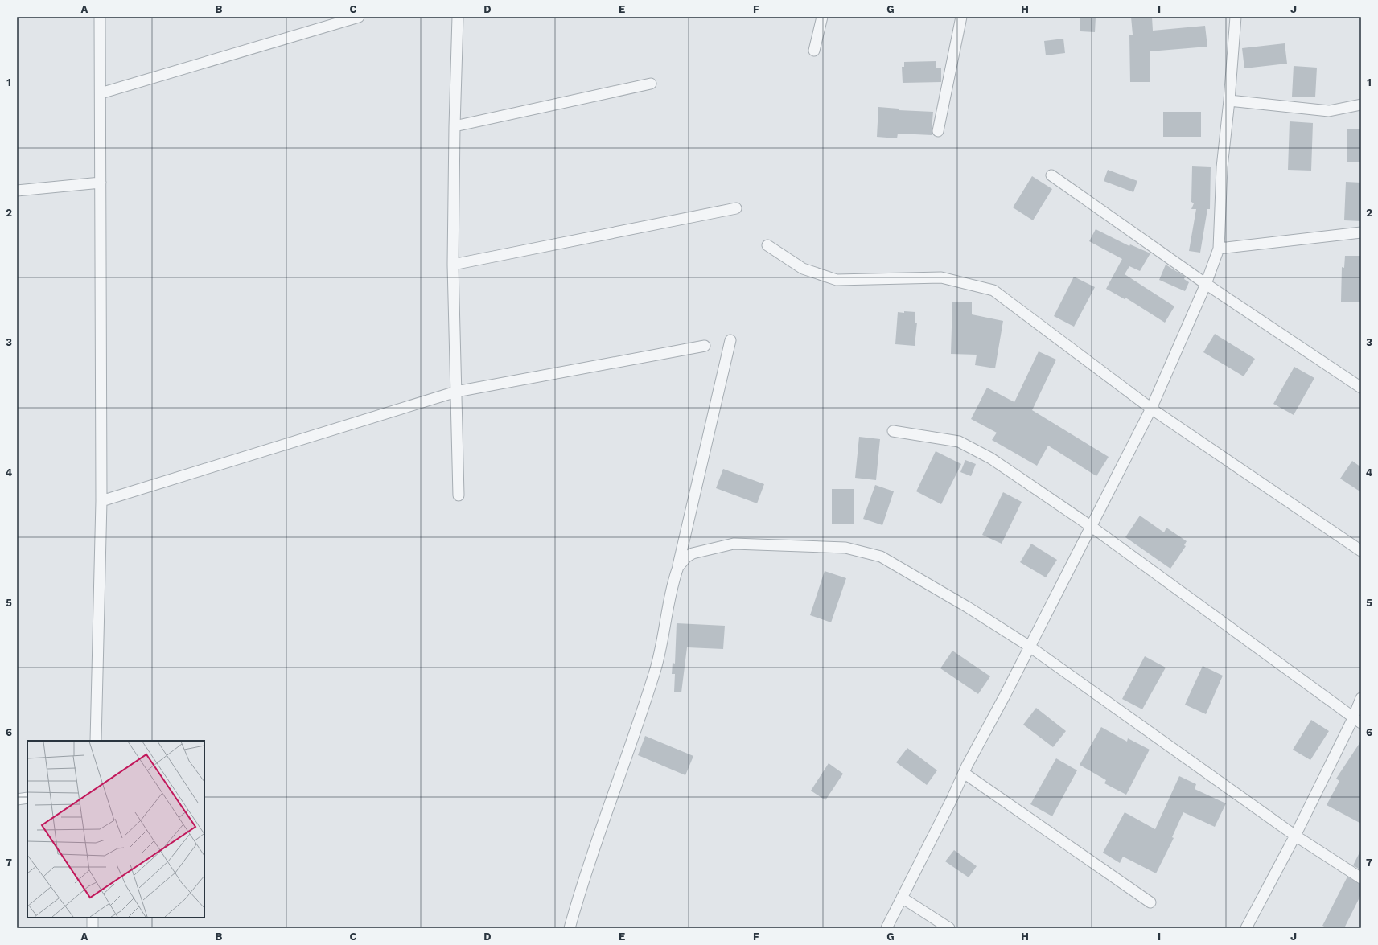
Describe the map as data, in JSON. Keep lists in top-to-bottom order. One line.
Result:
{"grid":{"columns":["A","B","C","D","E","F","G","H","I","J"],"rows":["1","2","3","4","5","6","7"]}}
